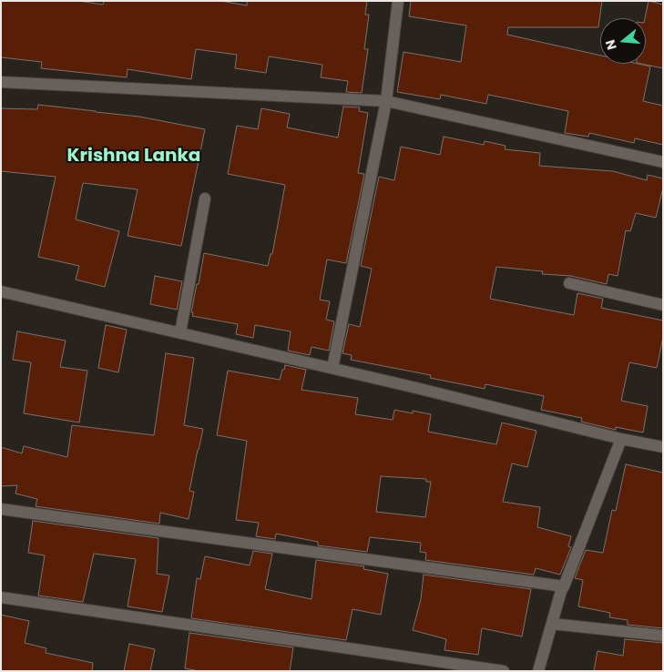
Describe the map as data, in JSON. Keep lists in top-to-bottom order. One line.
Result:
{"districts":["Krishna Lanka"],"north":"left"}
